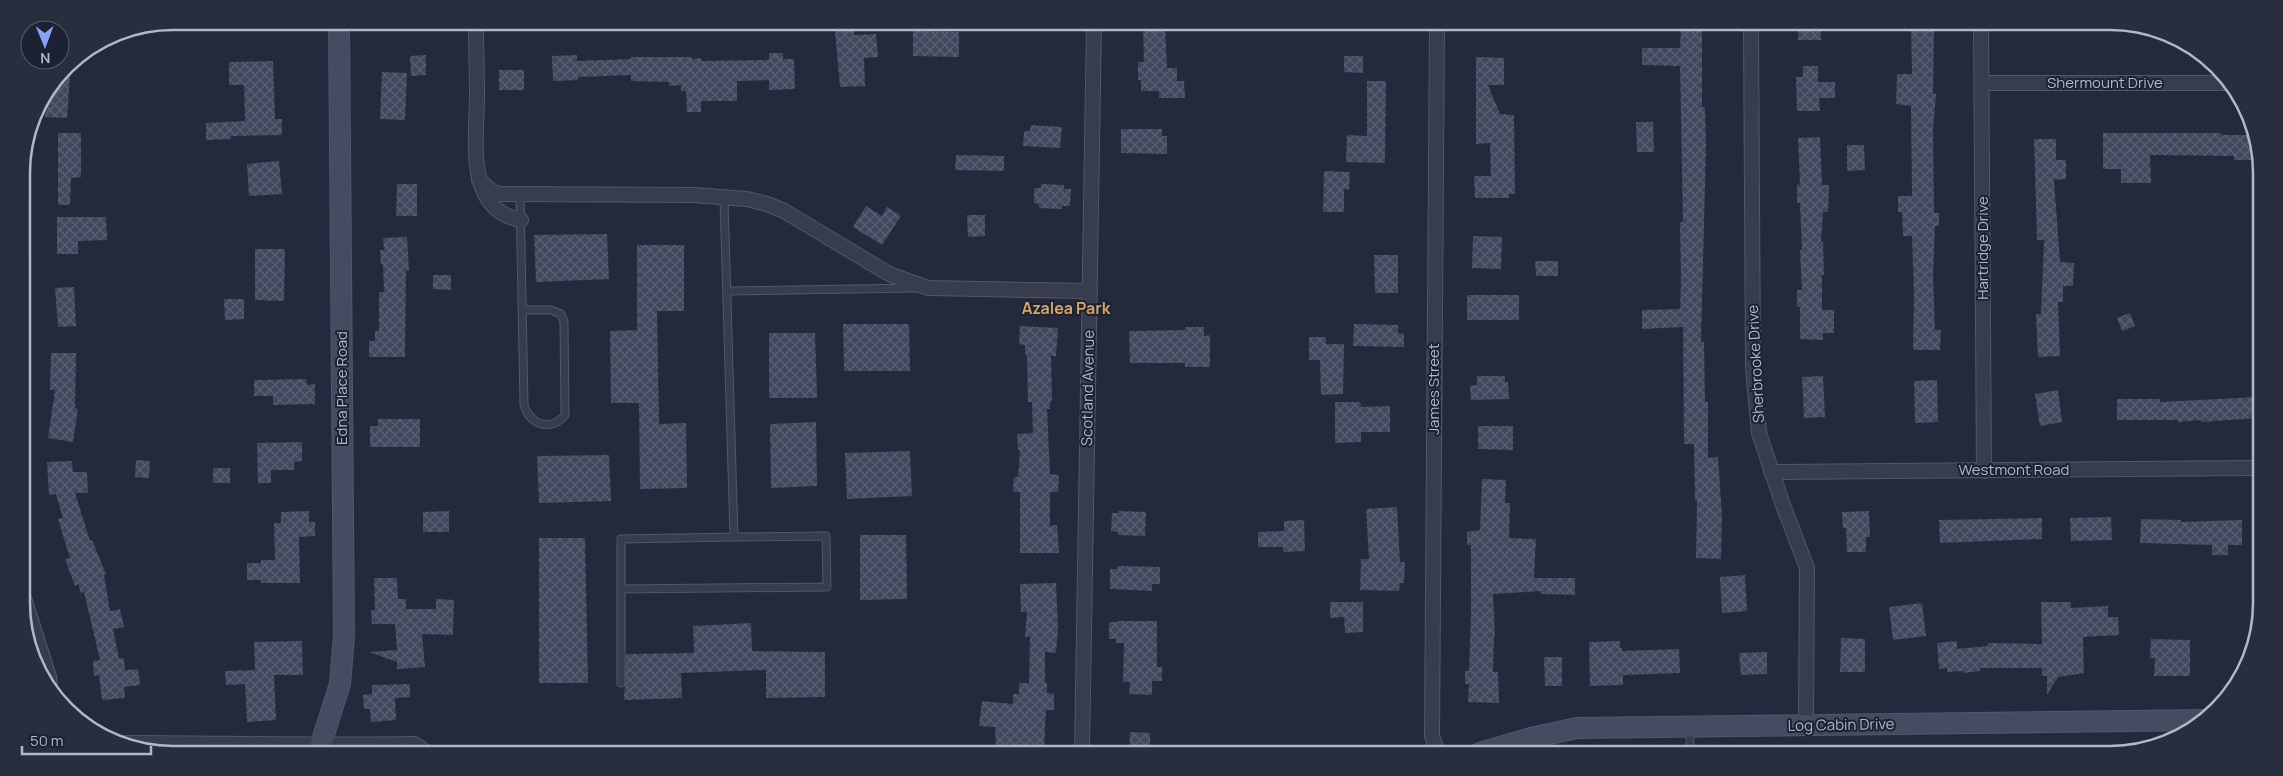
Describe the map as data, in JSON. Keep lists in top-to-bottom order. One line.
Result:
{"streets":{"street":["Shermount Drive","Hartridge Drive","Sherbrooke Drive","Edna Place Road","Scotland Avenue","James Street","Westmont Road","Log Cabin Drive"]},"crossings":[["Shermount Drive","Hartridge Drive"],["Hartridge Drive","Westmont Road"],["Sherbrooke Drive","Westmont Road"],["Sherbrooke Drive","Log Cabin Drive"]],"districts":["Azalea Park"],"scale_bar":"50 m","north":"bottom"}
